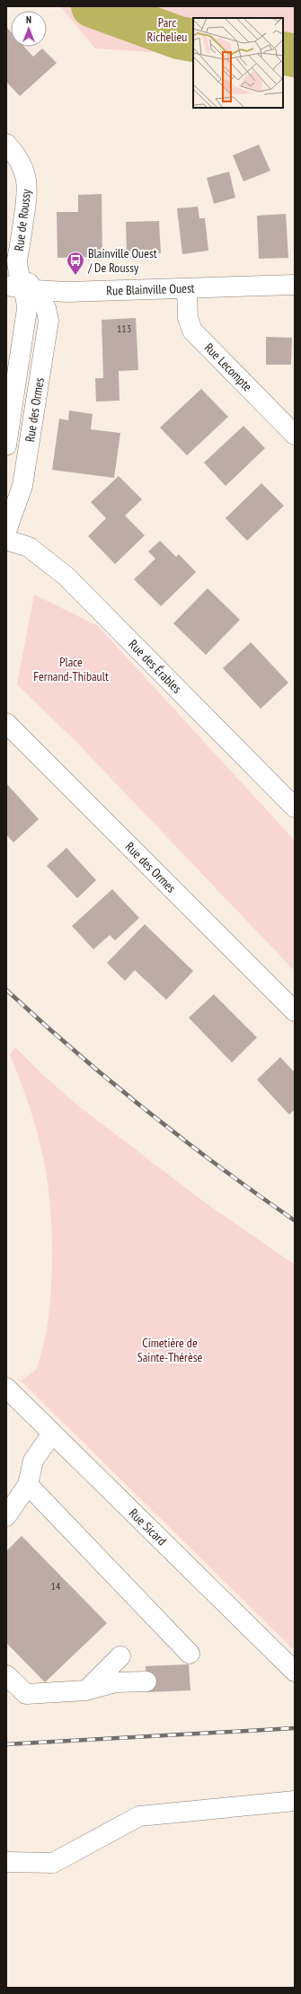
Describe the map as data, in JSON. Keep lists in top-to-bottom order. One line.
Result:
{"streets":{"street":["Rue de Roussy","Rue Blainville Ouest","Rue Lecompte","Rue des Ormes","Rue des Érables","Rue Sicard"]},"crossings":[["Rue de Roussy","Rue Blainville Ouest"],["Rue de Roussy","Rue des Ormes"],["Rue Blainville Ouest","Rue Lecompte"],["Rue Blainville Ouest","Rue des Ormes"]],"parks":["Parc Richelieu","Place Fernand-Thibault","Cimetière de Sainte-Thérèse"],"places":{"bus stop":["Blainville Ouest / De Roussy"]},"house_numbers":["113","14"],"north":"top"}
